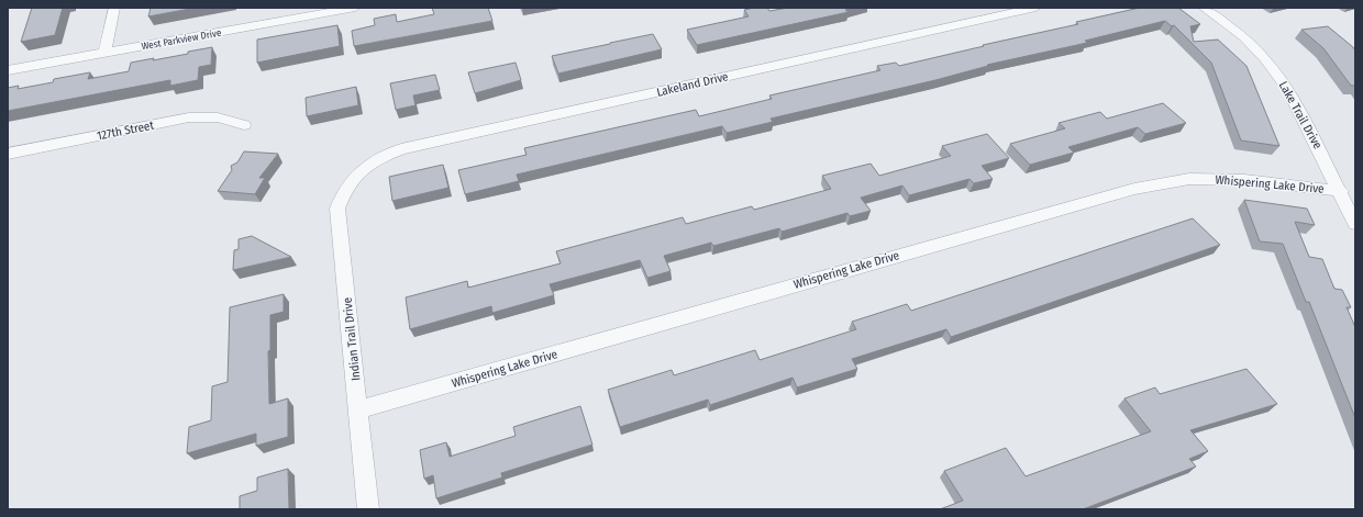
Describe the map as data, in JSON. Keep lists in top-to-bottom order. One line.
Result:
{"streets":{"street":["West Parkview Drive","Lakeland Drive","Lake Trail Drive","127th Street","Whispering Lake Drive","Indian Trail Drive"]},"crossings":[["Lakeland Drive","Indian Trail Drive"],["Lake Trail Drive","Whispering Lake Drive"],["Whispering Lake Drive","Indian Trail Drive"]]}
